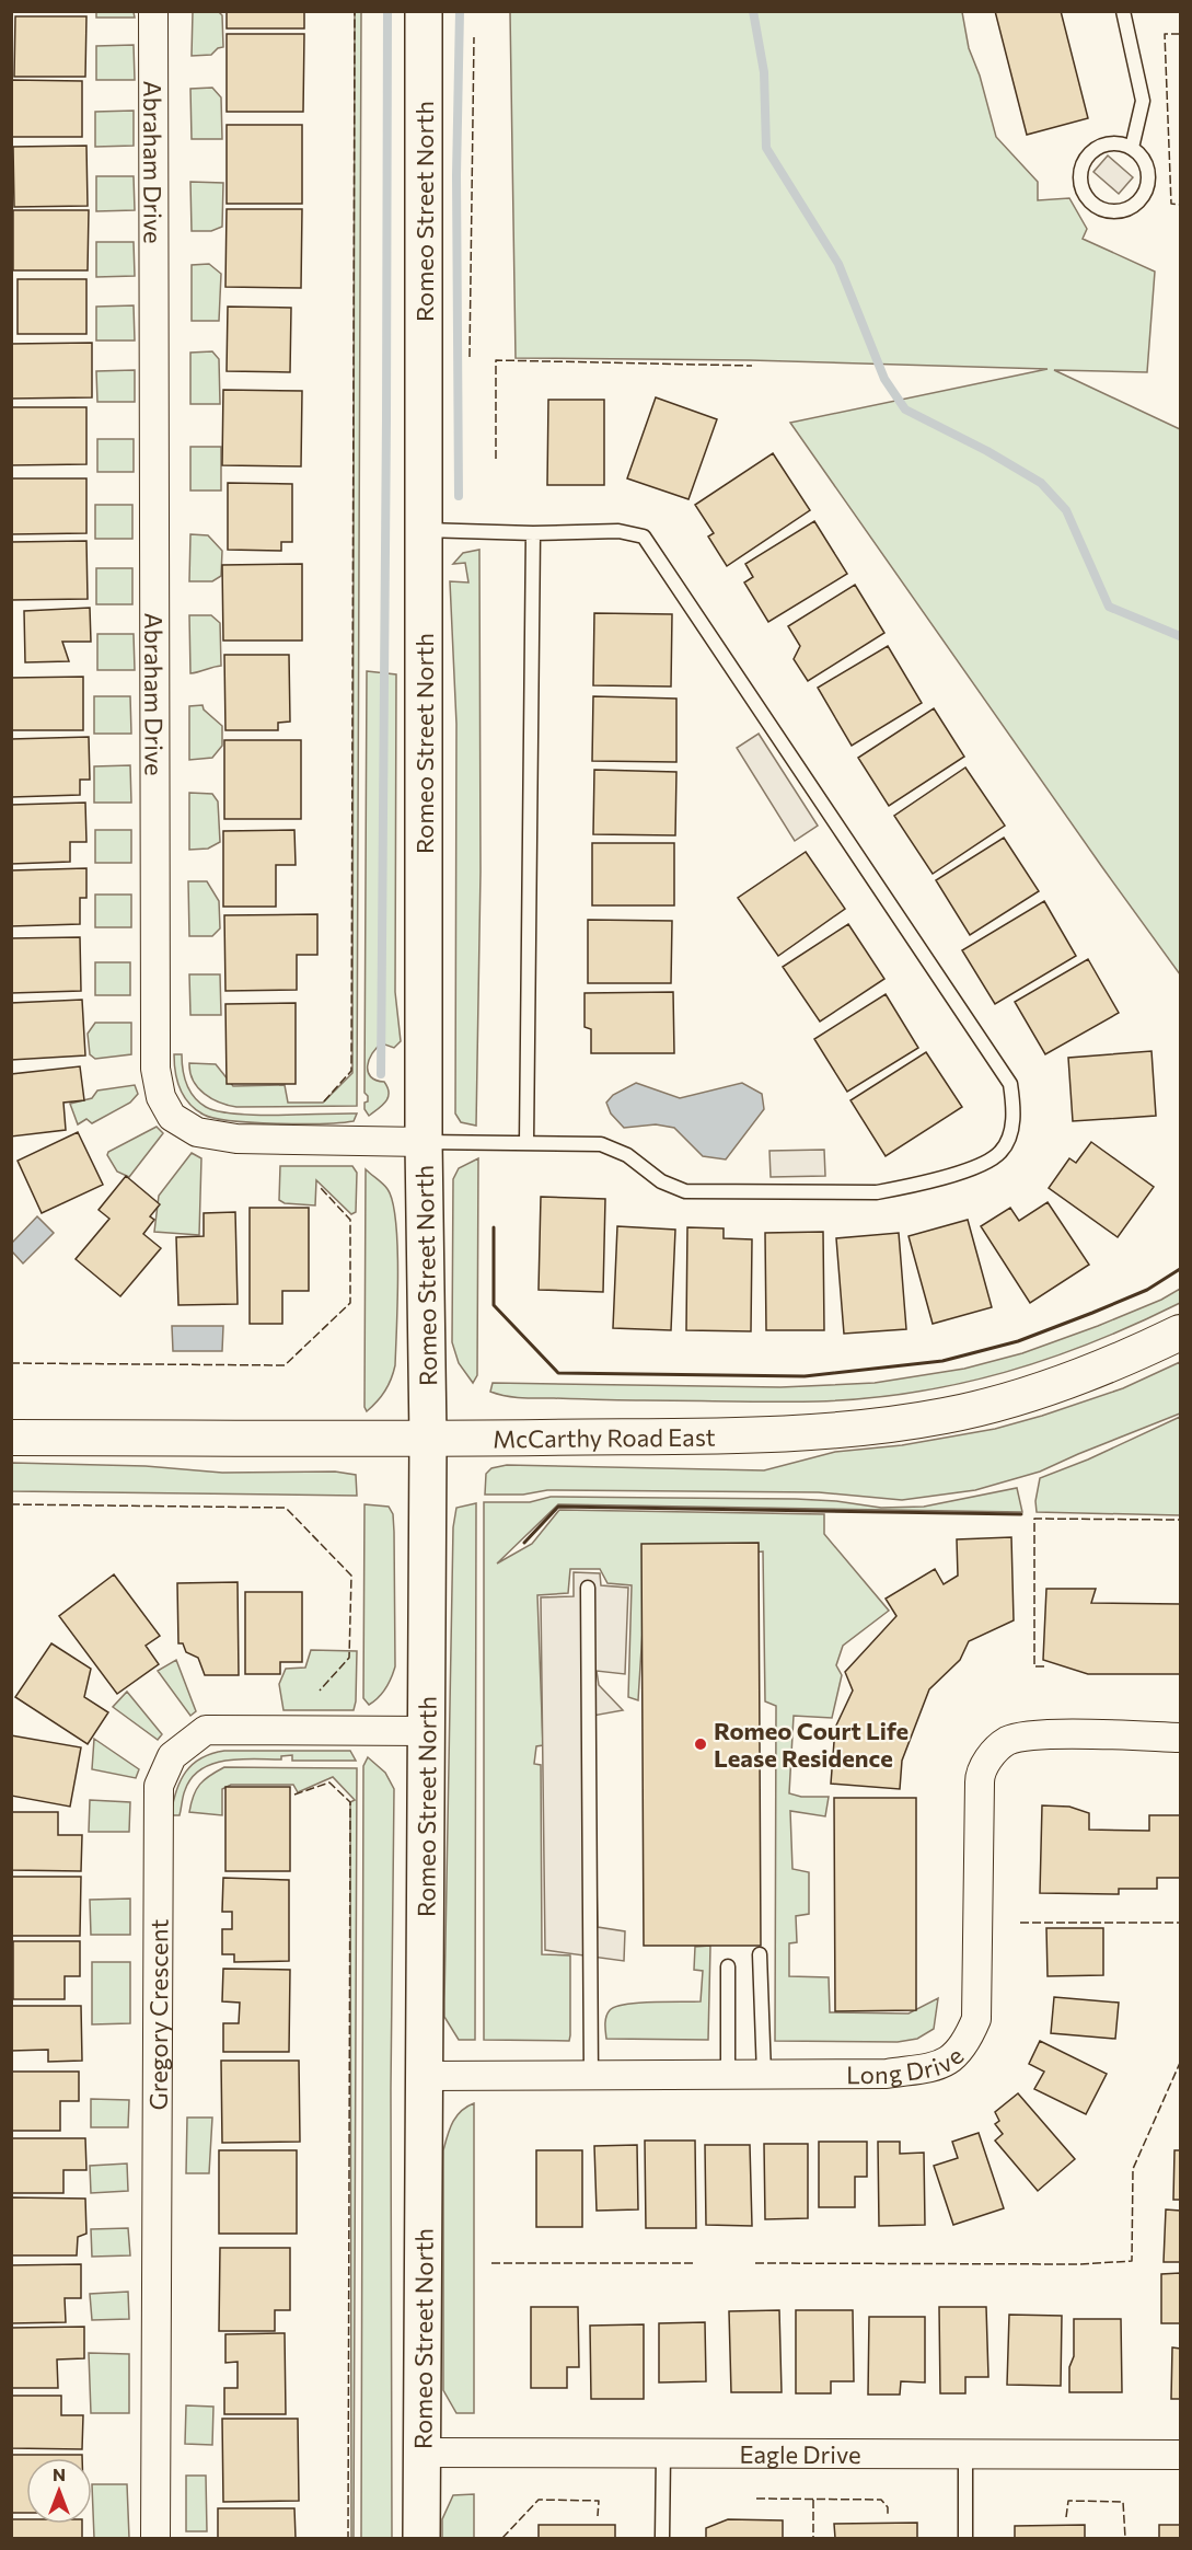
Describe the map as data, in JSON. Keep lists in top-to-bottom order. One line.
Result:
{"streets":{"main road":["Romeo Street North"],"street":["Abraham Drive","McCarthy Road East","Gregory Crescent","Long Drive","Eagle Drive"]},"crossings":[["Abraham Drive","Romeo Street North"],["Romeo Street North","McCarthy Road East"],["Romeo Street North","Gregory Crescent"],["Romeo Street North","Long Drive"],["Romeo Street North","Eagle Drive"]],"places":["Romeo Court Life Lease Residence"],"north":"top"}
